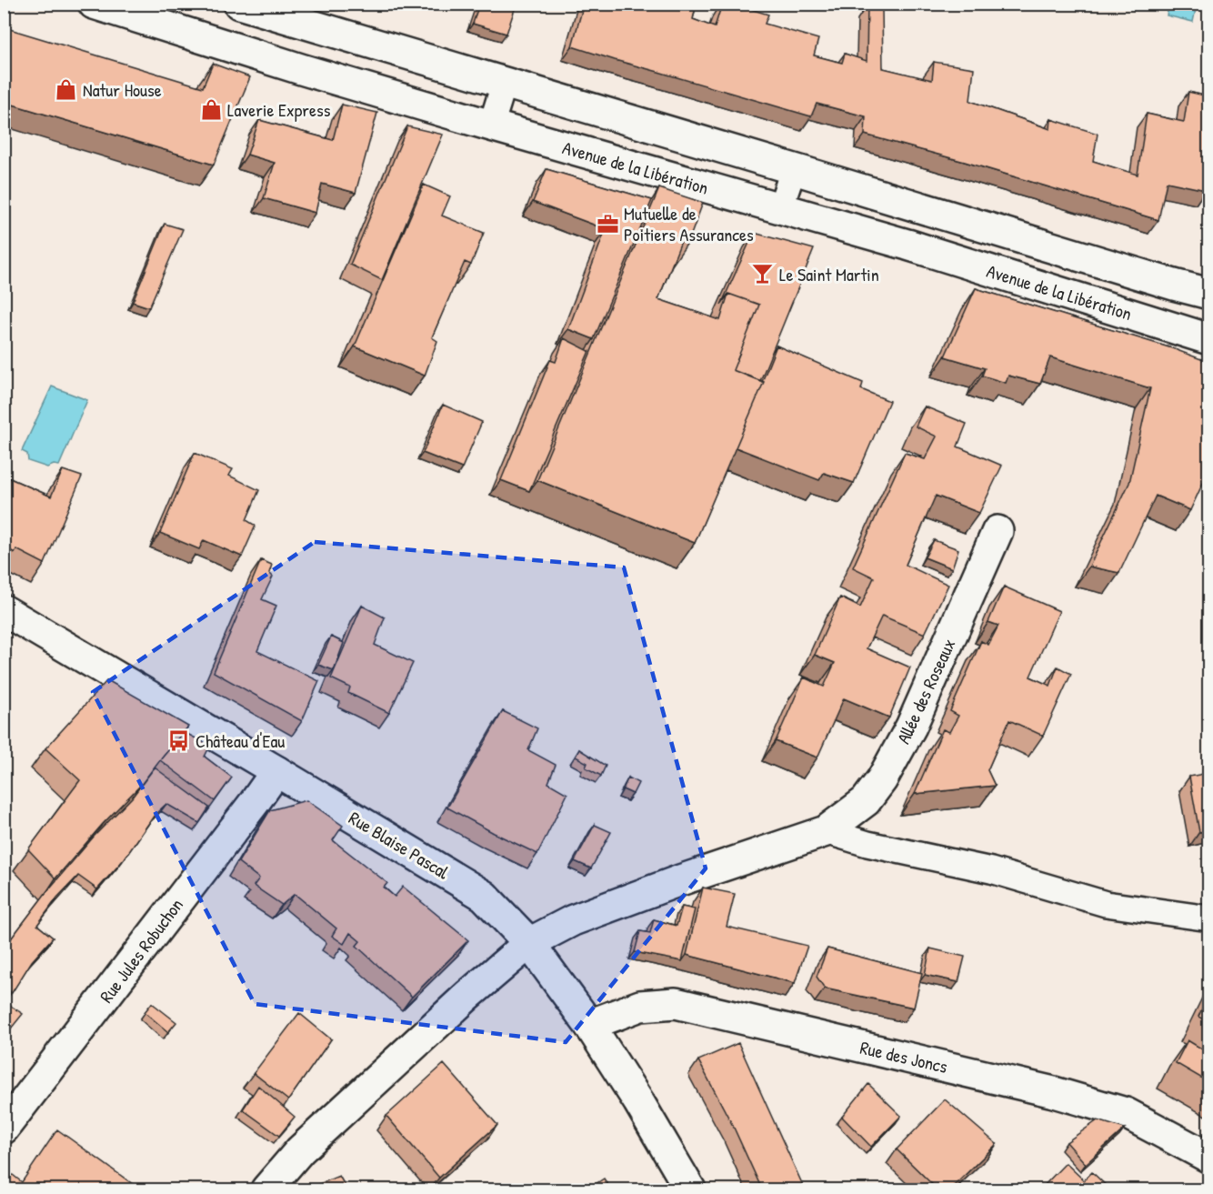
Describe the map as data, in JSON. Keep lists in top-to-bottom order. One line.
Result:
{"streets":{"street":["Avenue de la Libération","Allée des Roseaux","Rue Blaise Pascal","Rue Jules Robuchon","Rue des Joncs"]},"crossings":[["Allée des Roseaux","Rue Blaise Pascal"],["Rue Blaise Pascal","Rue Jules Robuchon"],["Rue Blaise Pascal","Rue des Joncs"]],"places":{"shop":["Natur House","Laverie Express"],"office":["Mutuelle de Poitiers Assurances"],"bar":["Le Saint Martin"],"bus stop":["Château d'Eau"]}}
